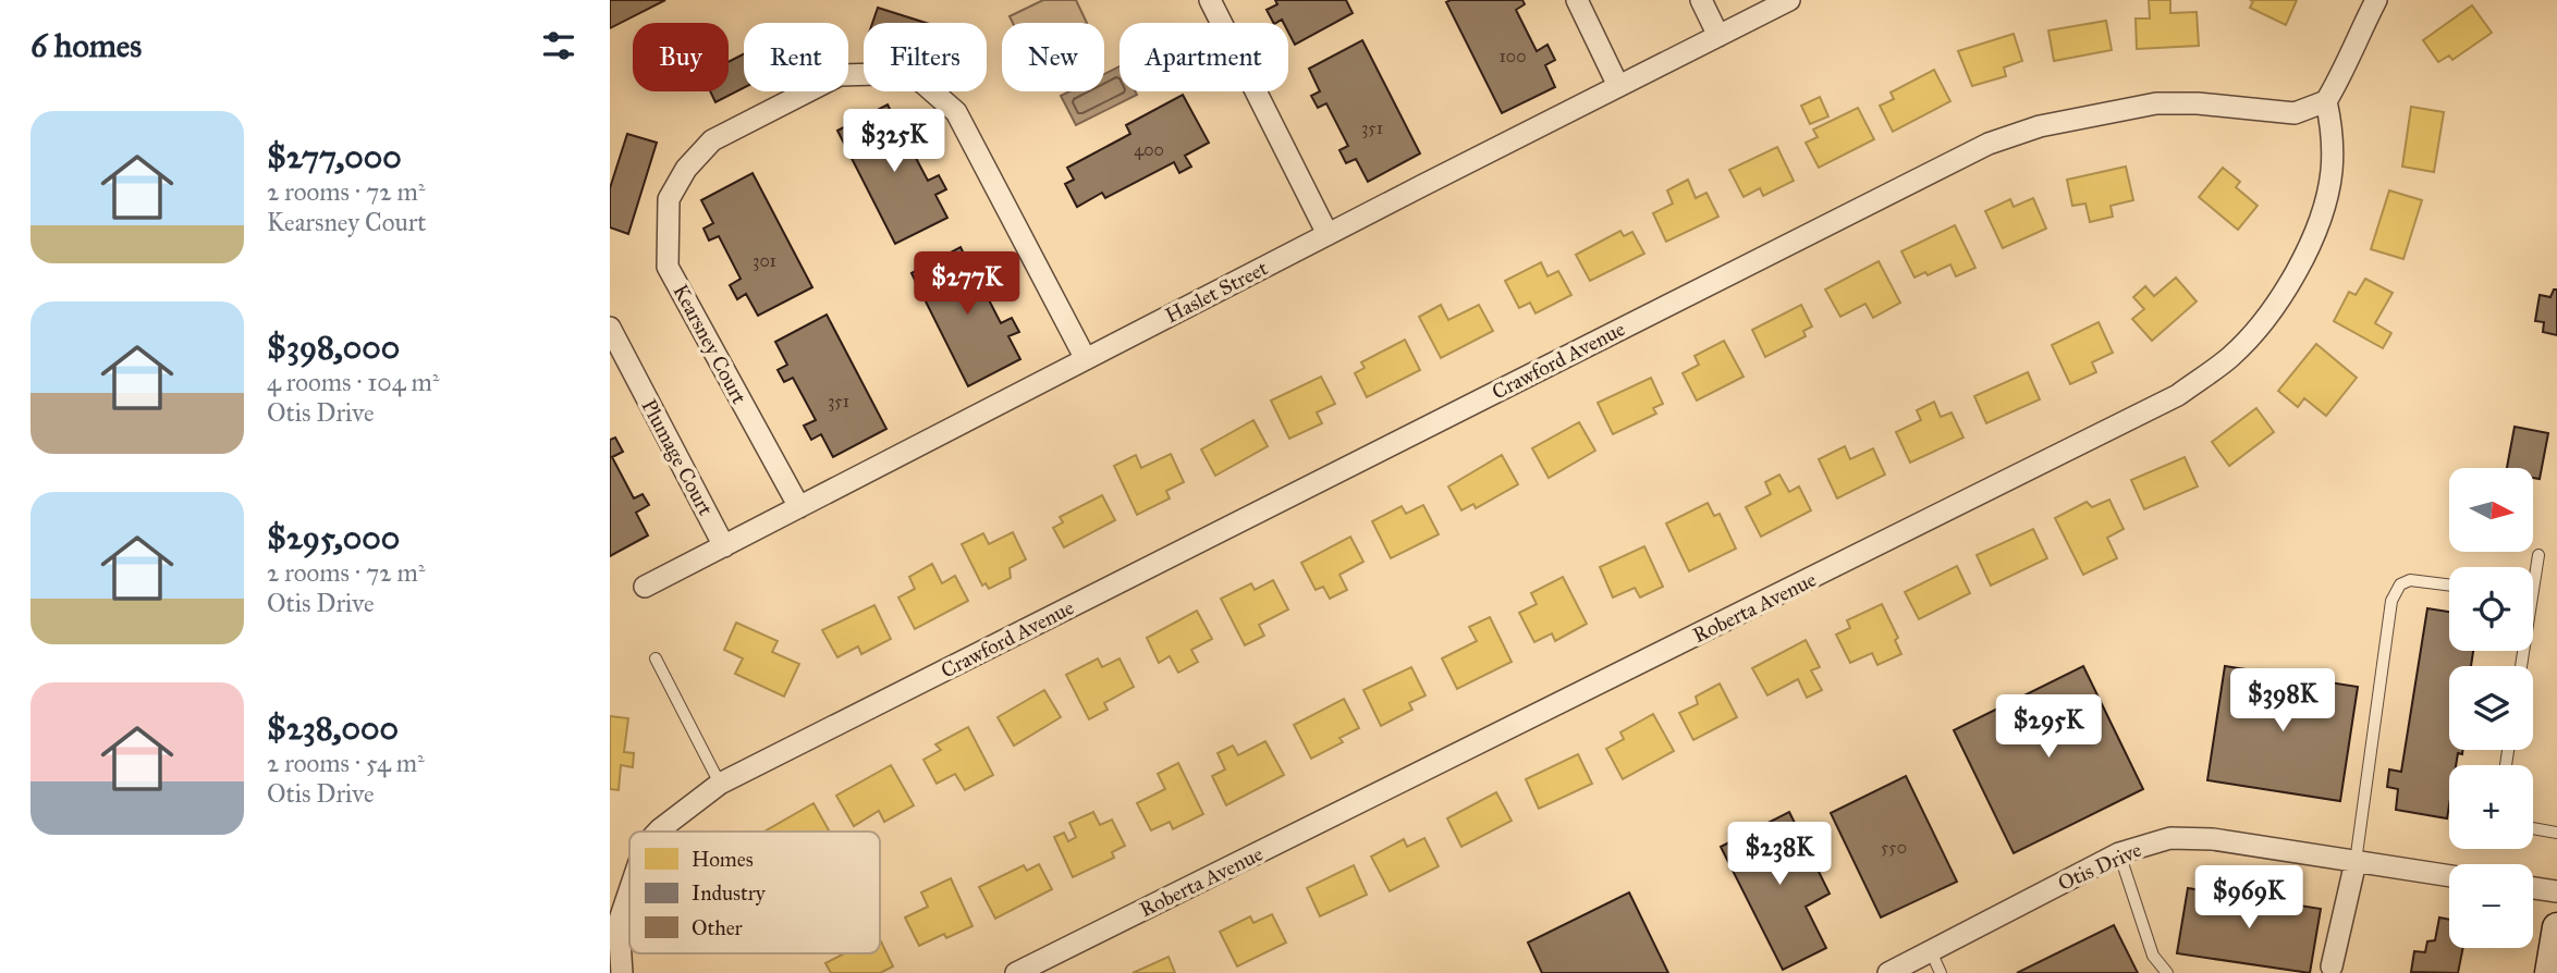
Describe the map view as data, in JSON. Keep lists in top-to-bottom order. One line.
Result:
{"streets":{"street":["Haslet Street","Kearsney Court","Crawford Avenue","Plumage Court","Roberta Avenue","Otis Drive"]},"crossings":[["Haslet Street","Kearsney Court"],["Haslet Street","Plumage Court"],["Crawford Avenue","Roberta Avenue"]],"house_numbers":["100","351","400","301","351","550"],"legend":["Homes","Industry","Other"],"north":"right","page":{"heading":"6 homes","chip":["Buy","Rent","Filters","New","Apartment"],"list":[{"name":"$277,000","note":"2 rooms · 72 m² · Kearsney Court"},{"name":"$398,000","note":"4 rooms · 104 m² · Otis Drive"},{"name":"$295,000","note":"2 rooms · 72 m² · Otis Drive"},{"name":"$238,000","note":"2 rooms · 54 m² · Otis Drive"}],"price":["$325K","$277K","$398K","$295K","$238K","$969K"],"map_buttons":["+","−"]}}
